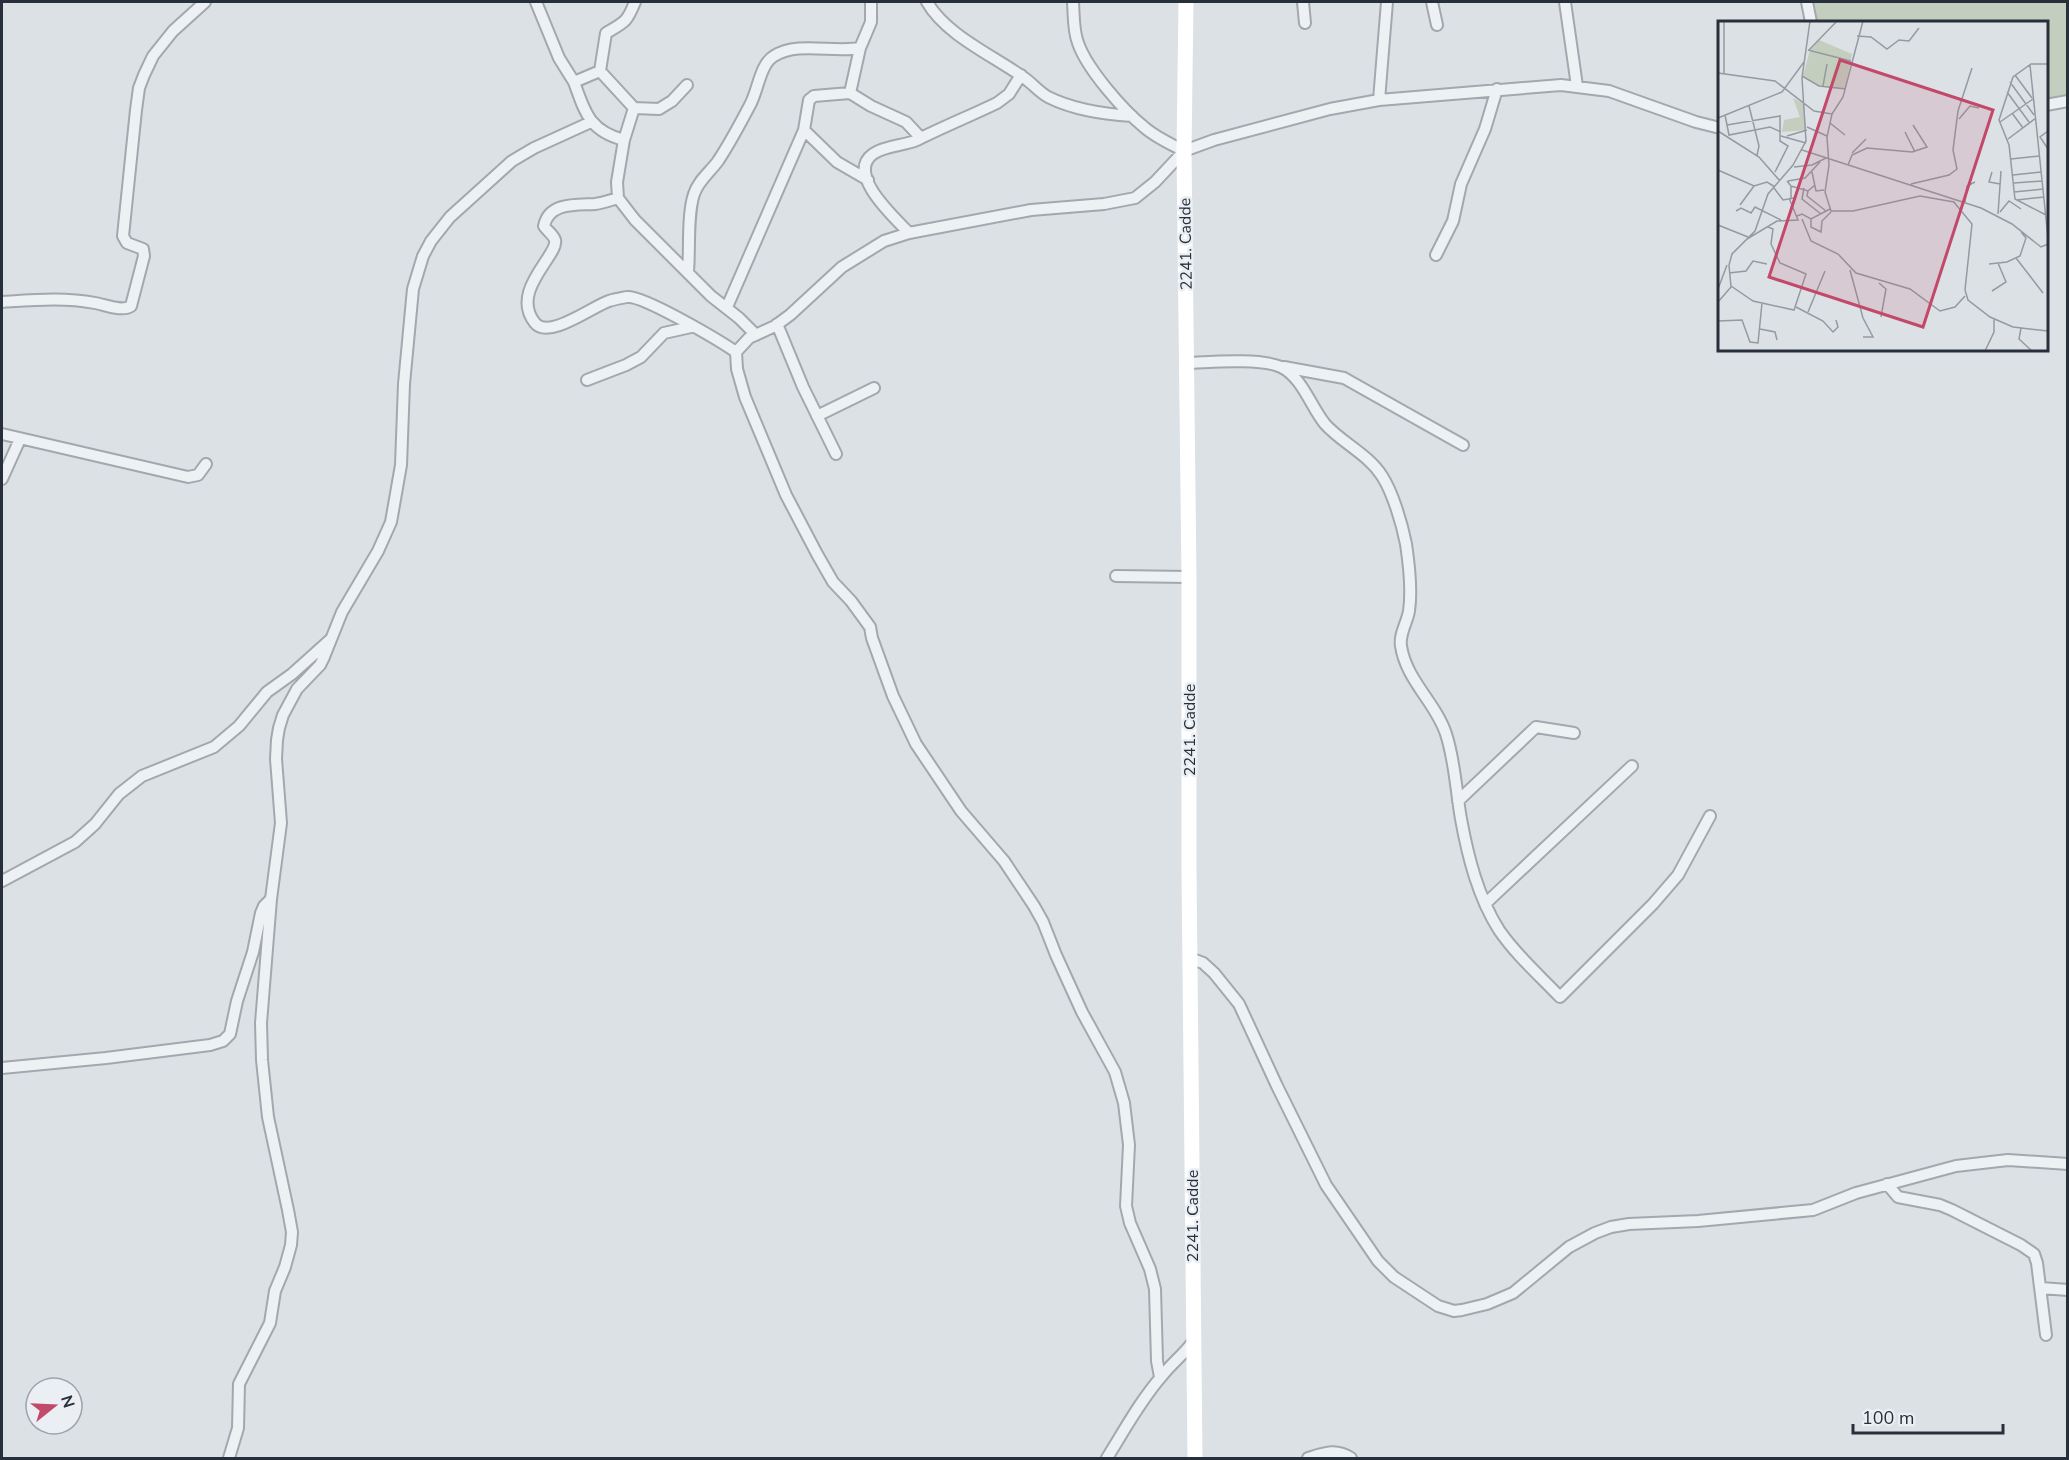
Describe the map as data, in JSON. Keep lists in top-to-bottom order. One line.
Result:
{"streets":{"street":["2241. Cadde"]},"scale_bar":"100 m","north":"right"}
